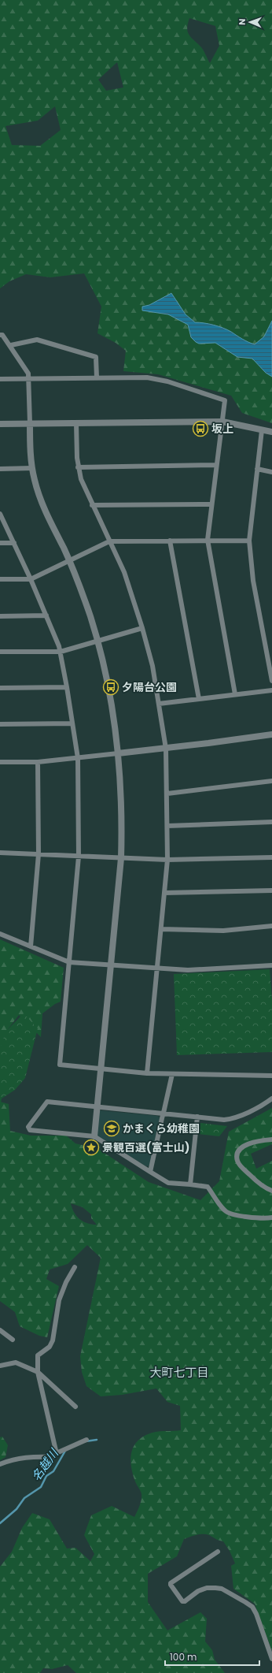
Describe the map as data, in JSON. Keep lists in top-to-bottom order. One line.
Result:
{"districts":["大町七丁目"],"water":["名越川"],"places":{"bus stop":["坂上","夕陽台公園"],"school or university":["かまくら幼稚園"],"place":["景観百選(富士山)"]},"scale_bar":"100 m","north":"left"}
